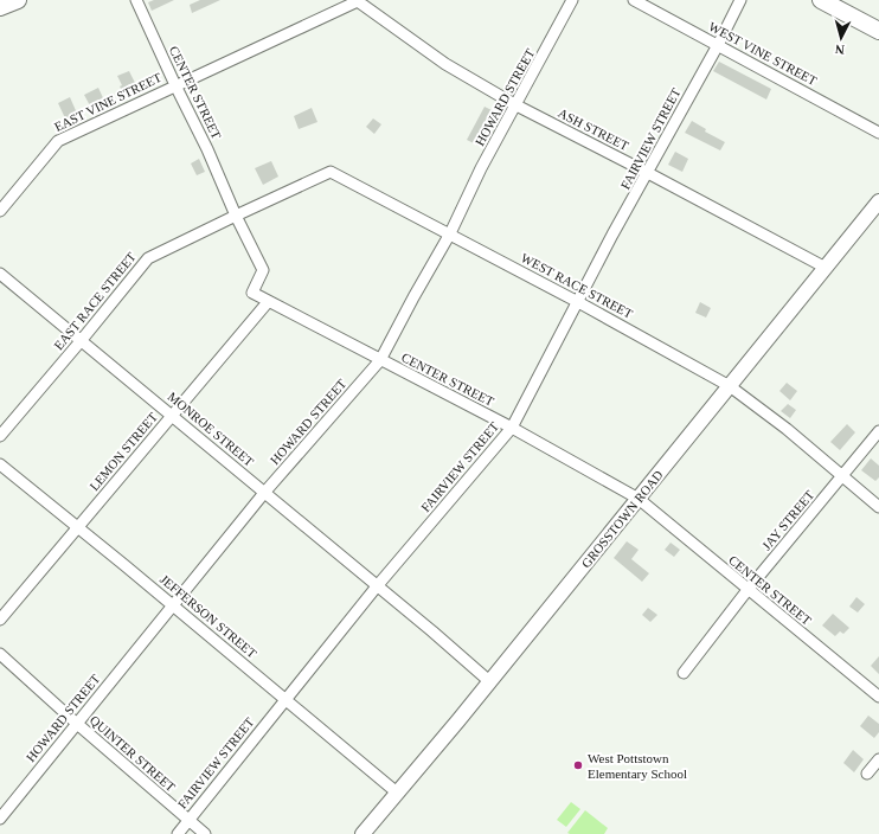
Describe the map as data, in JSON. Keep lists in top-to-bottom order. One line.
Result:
{"streets":{"street":["WEST VINE STREET","CENTER STREET","HOWARD STREET","EAST VINE STREET","ASH STREET","FAIRVIEW STREET","WEST RACE STREET","EAST RACE STREET","MONROE STREET","LEMON STREET","GROSSTOWN ROAD","JAY STREET","JEFFERSON STREET","QUINTER STREET"]},"crossings":[["WEST VINE STREET","FAIRVIEW STREET"],["CENTER STREET","HOWARD STREET"],["CENTER STREET","EAST VINE STREET"],["CENTER STREET","FAIRVIEW STREET"],["CENTER STREET","WEST RACE STREET"],["CENTER STREET","EAST RACE STREET"],["CENTER STREET","LEMON STREET"],["CENTER STREET","GROSSTOWN ROAD"],["CENTER STREET","JAY STREET"],["HOWARD STREET","ASH STREET"],["HOWARD STREET","WEST RACE STREET"],["HOWARD STREET","MONROE STREET"],["HOWARD STREET","JEFFERSON STREET"],["HOWARD STREET","QUINTER STREET"],["ASH STREET","FAIRVIEW STREET"],["ASH STREET","GROSSTOWN ROAD"],["FAIRVIEW STREET","WEST RACE STREET"],["FAIRVIEW STREET","MONROE STREET"],["FAIRVIEW STREET","JEFFERSON STREET"],["FAIRVIEW STREET","QUINTER STREET"],["WEST RACE STREET","EAST RACE STREET"],["WEST RACE STREET","GROSSTOWN ROAD"],["WEST RACE STREET","JAY STREET"],["EAST RACE STREET","MONROE STREET"],["MONROE STREET","LEMON STREET"],["MONROE STREET","GROSSTOWN ROAD"],["LEMON STREET","JEFFERSON STREET"],["GROSSTOWN ROAD","JEFFERSON STREET"]],"places":["West Pottstown Elementary School"],"north":"bottom"}
